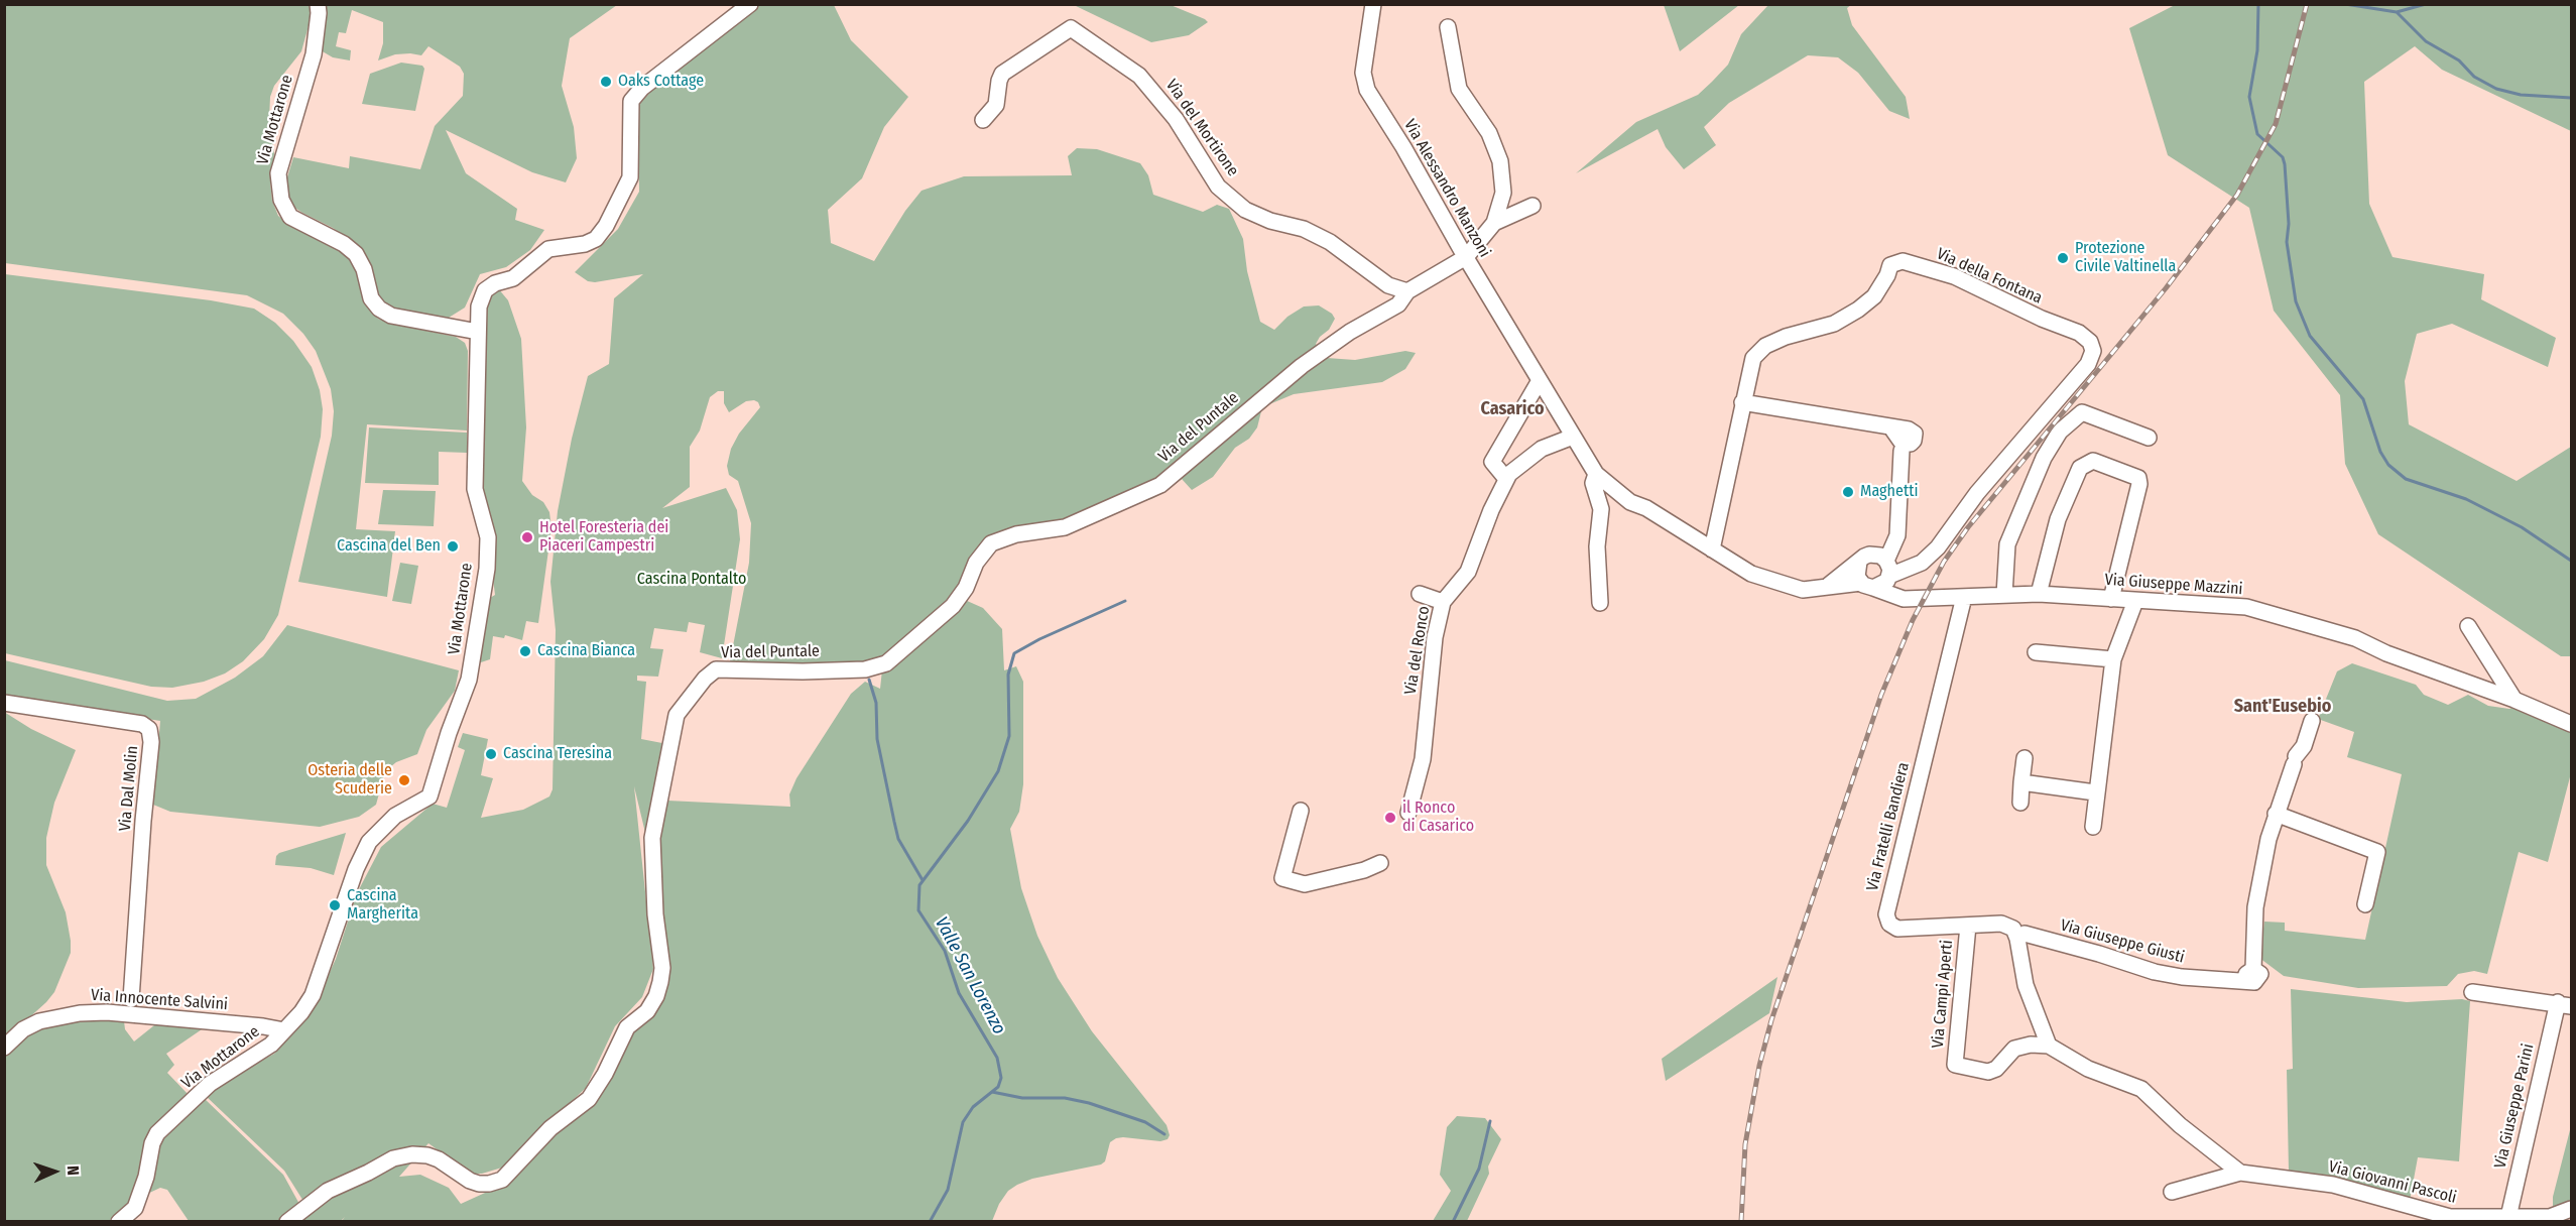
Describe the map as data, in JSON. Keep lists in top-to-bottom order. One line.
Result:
{"streets":{"street":["Via Mottarone","Via del Mortirone","Via Alessandro Manzoni","Via della Fontana","Via del Puntale","Via Giuseppe Mazzini","Via del Ronco","Via Dal Molin","Via Fratelli Bandiera","Via Giuseppe Giusti","Via Campi Aperti","Via Innocente Salvini","Via Giuseppe Parini","Via Giovanni Pascoli"]},"crossings":[["Via Mottarone","Via Innocente Salvini"],["Via del Mortirone","Via del Puntale"],["Via Alessandro Manzoni","Via della Fontana"],["Via Alessandro Manzoni","Via Giuseppe Mazzini"],["Via Alessandro Manzoni","Via del Ronco"],["Via della Fontana","Via Giuseppe Mazzini"],["Via Giuseppe Mazzini","Via Fratelli Bandiera"],["Via Fratelli Bandiera","Via Giuseppe Giusti"],["Via Fratelli Bandiera","Via Campi Aperti"],["Via Giuseppe Parini","Via Giovanni Pascoli"]],"districts":["Casarico","Sant'Eusebio"],"water":["Valle San Lorenzo"],"parks":["Cascina Pontalto"],"places":["Oaks Cottage","Protezione Civile Valtinella","Maghetti","Hotel Foresteria dei Piaceri Campestri","Cascina del Ben","Cascina Bianca","Cascina Teresina","Osteria delle Scuderie","il Ronco di Casarico","Cascina Margherita"],"north":"right"}
